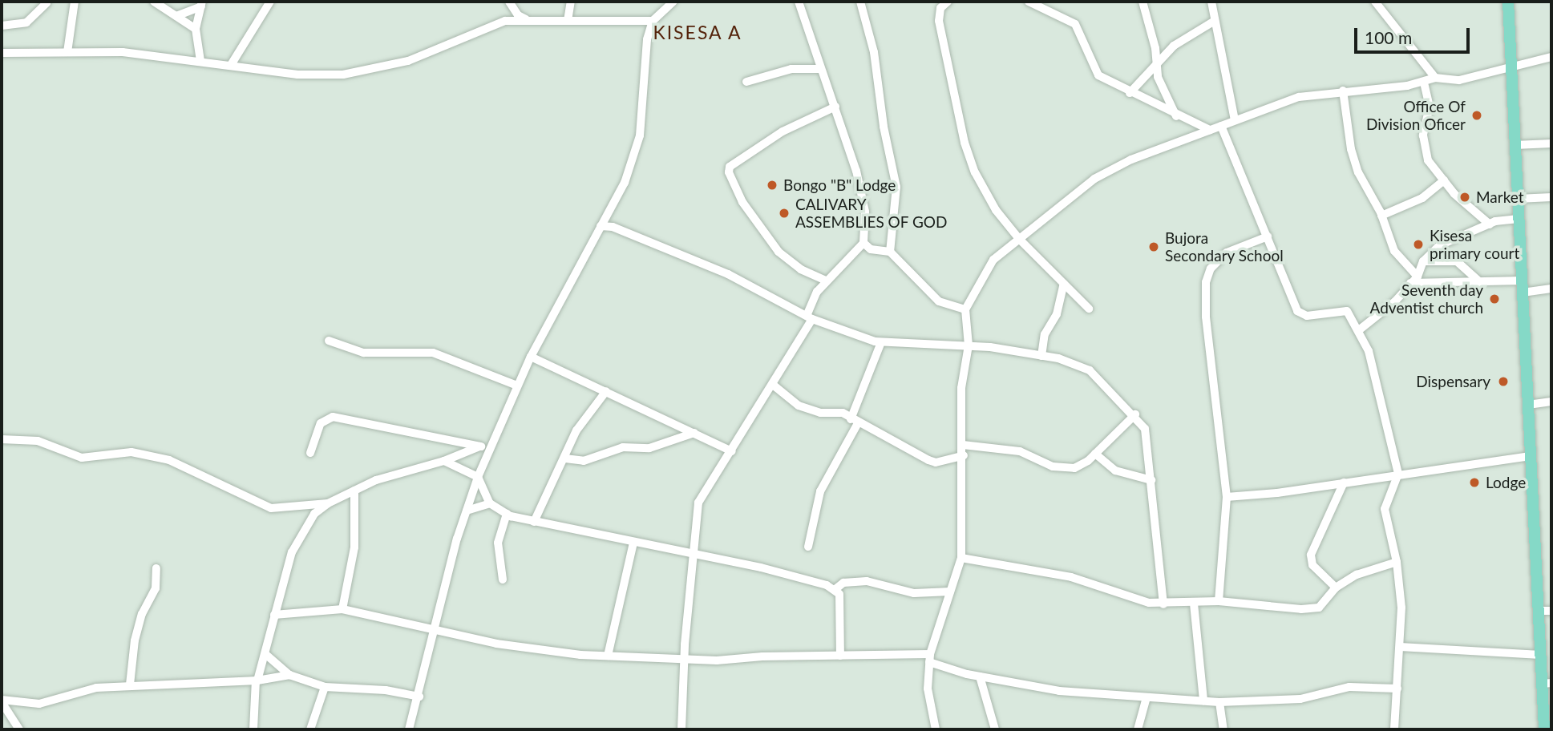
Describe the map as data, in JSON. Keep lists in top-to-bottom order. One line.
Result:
{"districts":["KISESA A"],"places":["Office Of Division Oficer","Bongo \"B\" Lodge","Market","CALIVARY ASSEMBLIES OF GOD","Kisesa primary court","Bujora Secondary School","Seventh day Adventist church","Dispensary","Lodge"],"scale_bar":"100 m"}
